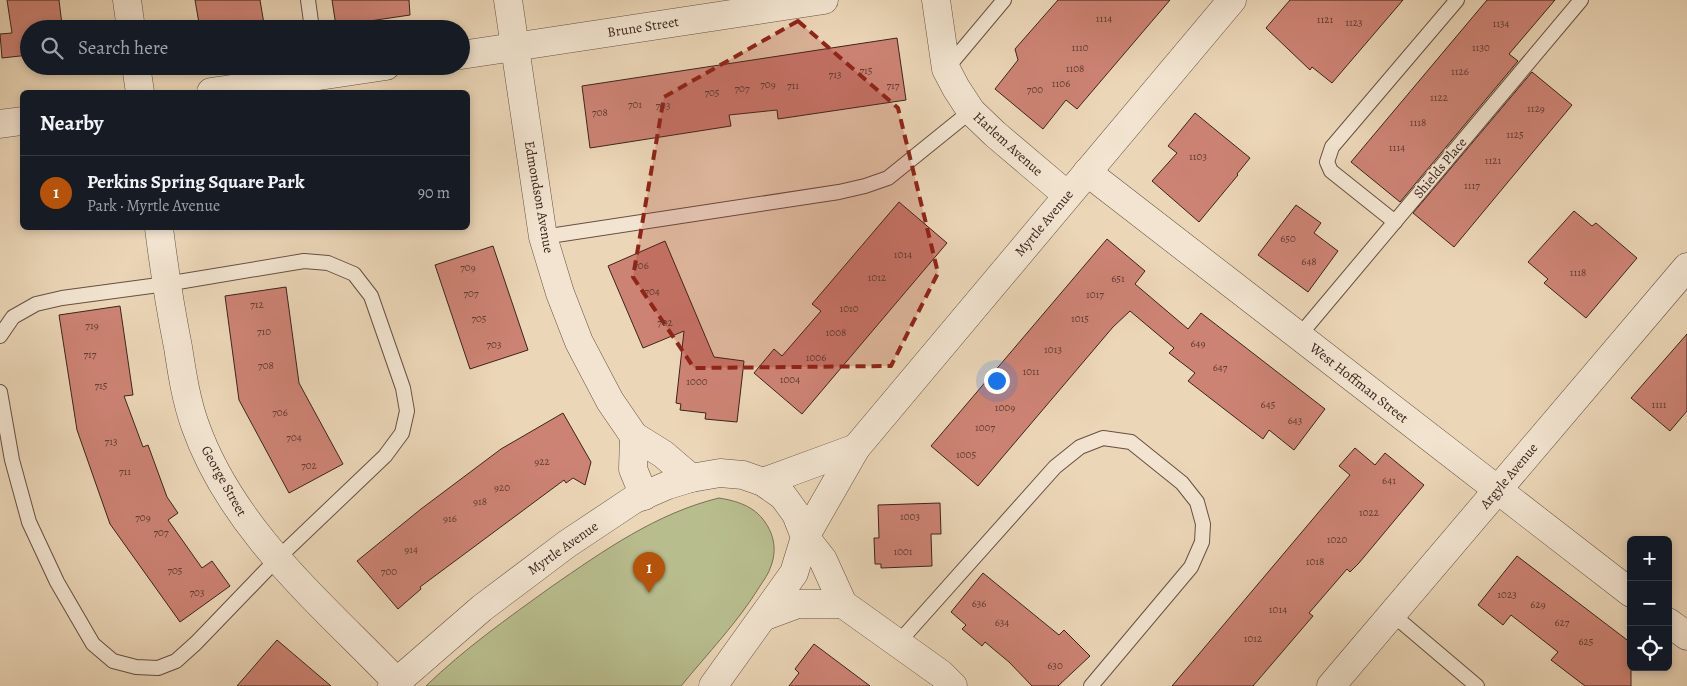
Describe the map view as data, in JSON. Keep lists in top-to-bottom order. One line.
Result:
{"streets":{"street":["Brune Street","Harlem Avenue","Edmondson Avenue","Myrtle Avenue","West Hoffman Street","Argyle Avenue","George Street"],"lane":["Shields Place"]},"crossings":[["Brune Street","Edmondson Avenue"],["Harlem Avenue","Myrtle Avenue"],["Shields Place","West Hoffman Street"],["Myrtle Avenue","West Hoffman Street"],["Myrtle Avenue","George Street"],["West Hoffman Street","Argyle Avenue"]],"house_numbers":["1114","1121","1123","1134","1110","1130","1108","715","1126","713","1106","709","711","717","707","700","705","1122","701","703","1129","708","1118","1125","1114","1103","1121","1117","650","1014","648","706","709","1118","1012","651","704","707","1017","712","1010","705","1015","702","719","710","1008","649","703","1013","717","1006","708","647","1011","1004","1000","715","645","1111","1009","706","643","1007","704","713","1005","922","702","711","641","920","918","1022","1003","709","916","707","1020","914","1001","1018","705","700","703","1023","636","629","1014","634","627","1012","625","630"],"page":{"search":"Search here","heading":"Nearby","list":[{"mark":"1","name":"Perkins Spring Square Park","note":"Park · Myrtle Avenue","value":"90 m"}],"map_buttons":["+","−"],"pins":"1"}}
